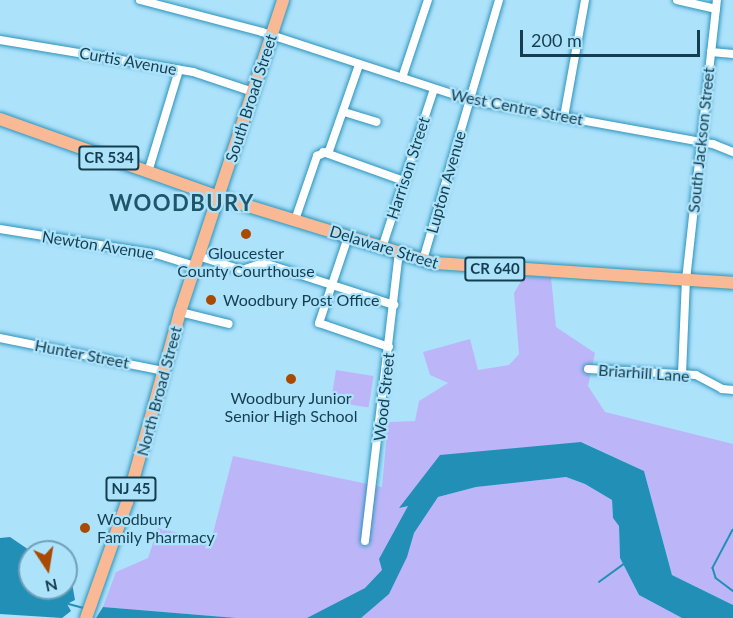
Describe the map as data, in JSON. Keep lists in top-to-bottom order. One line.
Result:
{"streets":{"main road":["South Broad Street","CR 534","Delaware Street","CR 640","North Broad Street","NJ 45"],"street":["Curtis Avenue","West Centre Street","South Jackson Street","Harrison Street","Lupton Avenue","Newton Avenue","Hunter Street","Briarhill Lane","Wood Street"]},"crossings":[["Curtis Avenue","South Broad Street"],["South Broad Street","West Centre Street"],["South Broad Street","CR 534"],["South Broad Street","Delaware Street"],["South Broad Street","North Broad Street"],["West Centre Street","South Jackson Street"],["West Centre Street","Harrison Street"],["West Centre Street","Lupton Avenue"],["South Jackson Street","Delaware Street"],["South Jackson Street","Briarhill Lane"],["CR 534","Delaware Street"],["CR 534","North Broad Street"],["Harrison Street","Delaware Street"],["Lupton Avenue","Delaware Street"],["Newton Avenue","North Broad Street"],["Newton Avenue","Wood Street"],["Delaware Street","North Broad Street"],["Delaware Street","Wood Street"],["Hunter Street","North Broad Street"]],"districts":["WOODBURY"],"places":["Gloucester County Courthouse","Woodbury Post Office","Woodbury Junior Senior High School","Woodbury Family Pharmacy"],"scale_bar":"200 m","north":"bottom"}
